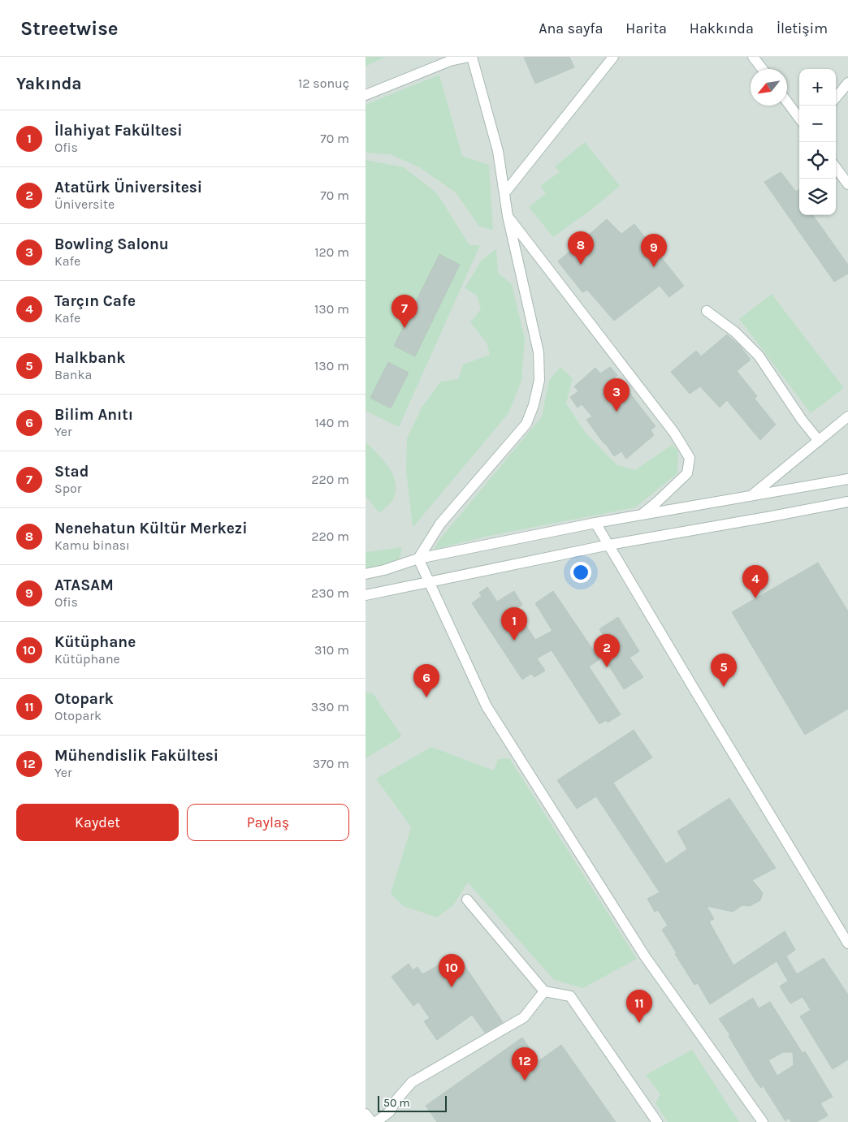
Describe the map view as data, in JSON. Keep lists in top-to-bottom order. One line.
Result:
{"scale_bar":"50 m","north":"bottom left","page":{"header":"Streetwise","nav":["Ana sayfa","Harita","Hakkında","İletişim"],"heading":["Yakında","12 sonuç"],"map_buttons":["+","−"],"list":[{"mark":"1","name":"İlahiyat Fakültesi","note":"Ofis","value":"70 m"},{"mark":"2","name":"Atatürk Üniversitesi","note":"Üniversite","value":"70 m"},{"mark":"3","name":"Bowling Salonu","note":"Kafe","value":"120 m"},{"mark":"4","name":"Tarçın Cafe","note":"Kafe","value":"130 m"},{"mark":"5","name":"Halkbank","note":"Banka","value":"130 m"},{"mark":"6","name":"Bilim Anıtı","note":"Yer","value":"140 m"},{"mark":"7","name":"Stad","note":"Spor","value":"220 m"},{"mark":"8","name":"Nenehatun Kültür Merkezi","note":"Kamu binası","value":"220 m"},{"mark":"9","name":"ATASAM","note":"Ofis","value":"230 m"},{"mark":"10","name":"Kütüphane","note":"Kütüphane","value":"310 m"},{"mark":"11","name":"Otopark","note":"Otopark","value":"330 m"},{"mark":"12","name":"Mühendislik Fakültesi","note":"Yer","value":"370 m"}],"pins":["8","9","7","3","4","1","2","5","6","10","11","12"],"buttons":["Kaydet","Paylaş"],"scale":"50 m"}}
